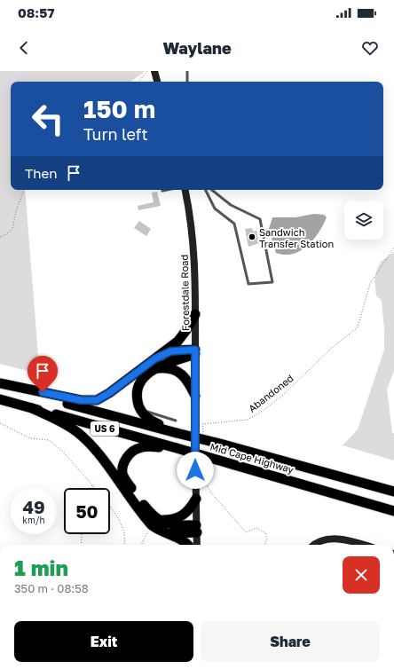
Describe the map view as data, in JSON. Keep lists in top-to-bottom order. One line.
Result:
{"streets":{"highway":["US 6","Mid Cape Highway"],"main road":["Forestdale Road"],"path":["Abandoned"]},"places":["Sandwich Transfer Station"],"page":{"status":"08:57","header":"Waylane","turn":["150 m","Turn left"],"then":"Then","speed":"49 km/h","limit":"50","heading":["1 min","350 m · 08:58"],"buttons":["Exit","Share"]}}
